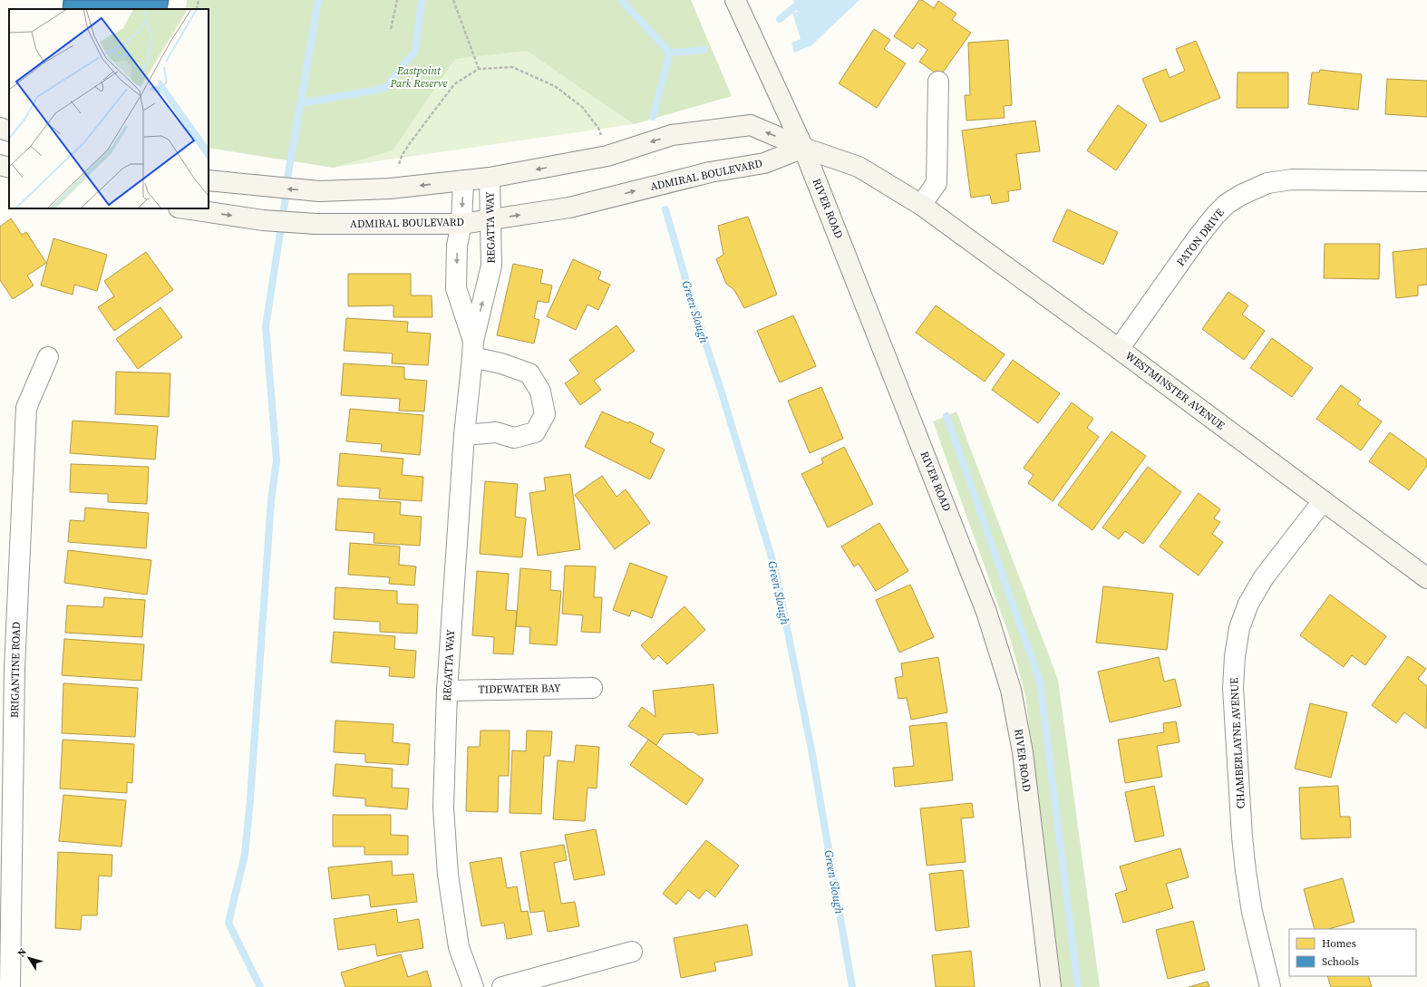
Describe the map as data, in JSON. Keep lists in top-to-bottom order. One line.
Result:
{"streets":{"street":["ADMIRAL BOULEVARD","RIVER ROAD","REGATTA WAY","PATON DRIVE","WESTMINSTER AVENUE","BRIGANTINE ROAD","TIDEWATER BAY","CHAMBERLAYNE AVENUE"]},"crossings":[["ADMIRAL BOULEVARD","RIVER ROAD"],["ADMIRAL BOULEVARD","REGATTA WAY"],["ADMIRAL BOULEVARD","WESTMINSTER AVENUE"],["RIVER ROAD","WESTMINSTER AVENUE"],["REGATTA WAY","TIDEWATER BAY"],["PATON DRIVE","WESTMINSTER AVENUE"],["WESTMINSTER AVENUE","CHAMBERLAYNE AVENUE"]],"water":["Green Slough"],"parks":["Eastpoint Park Reserve"],"legend":["Homes","Schools"],"north":"top left"}
